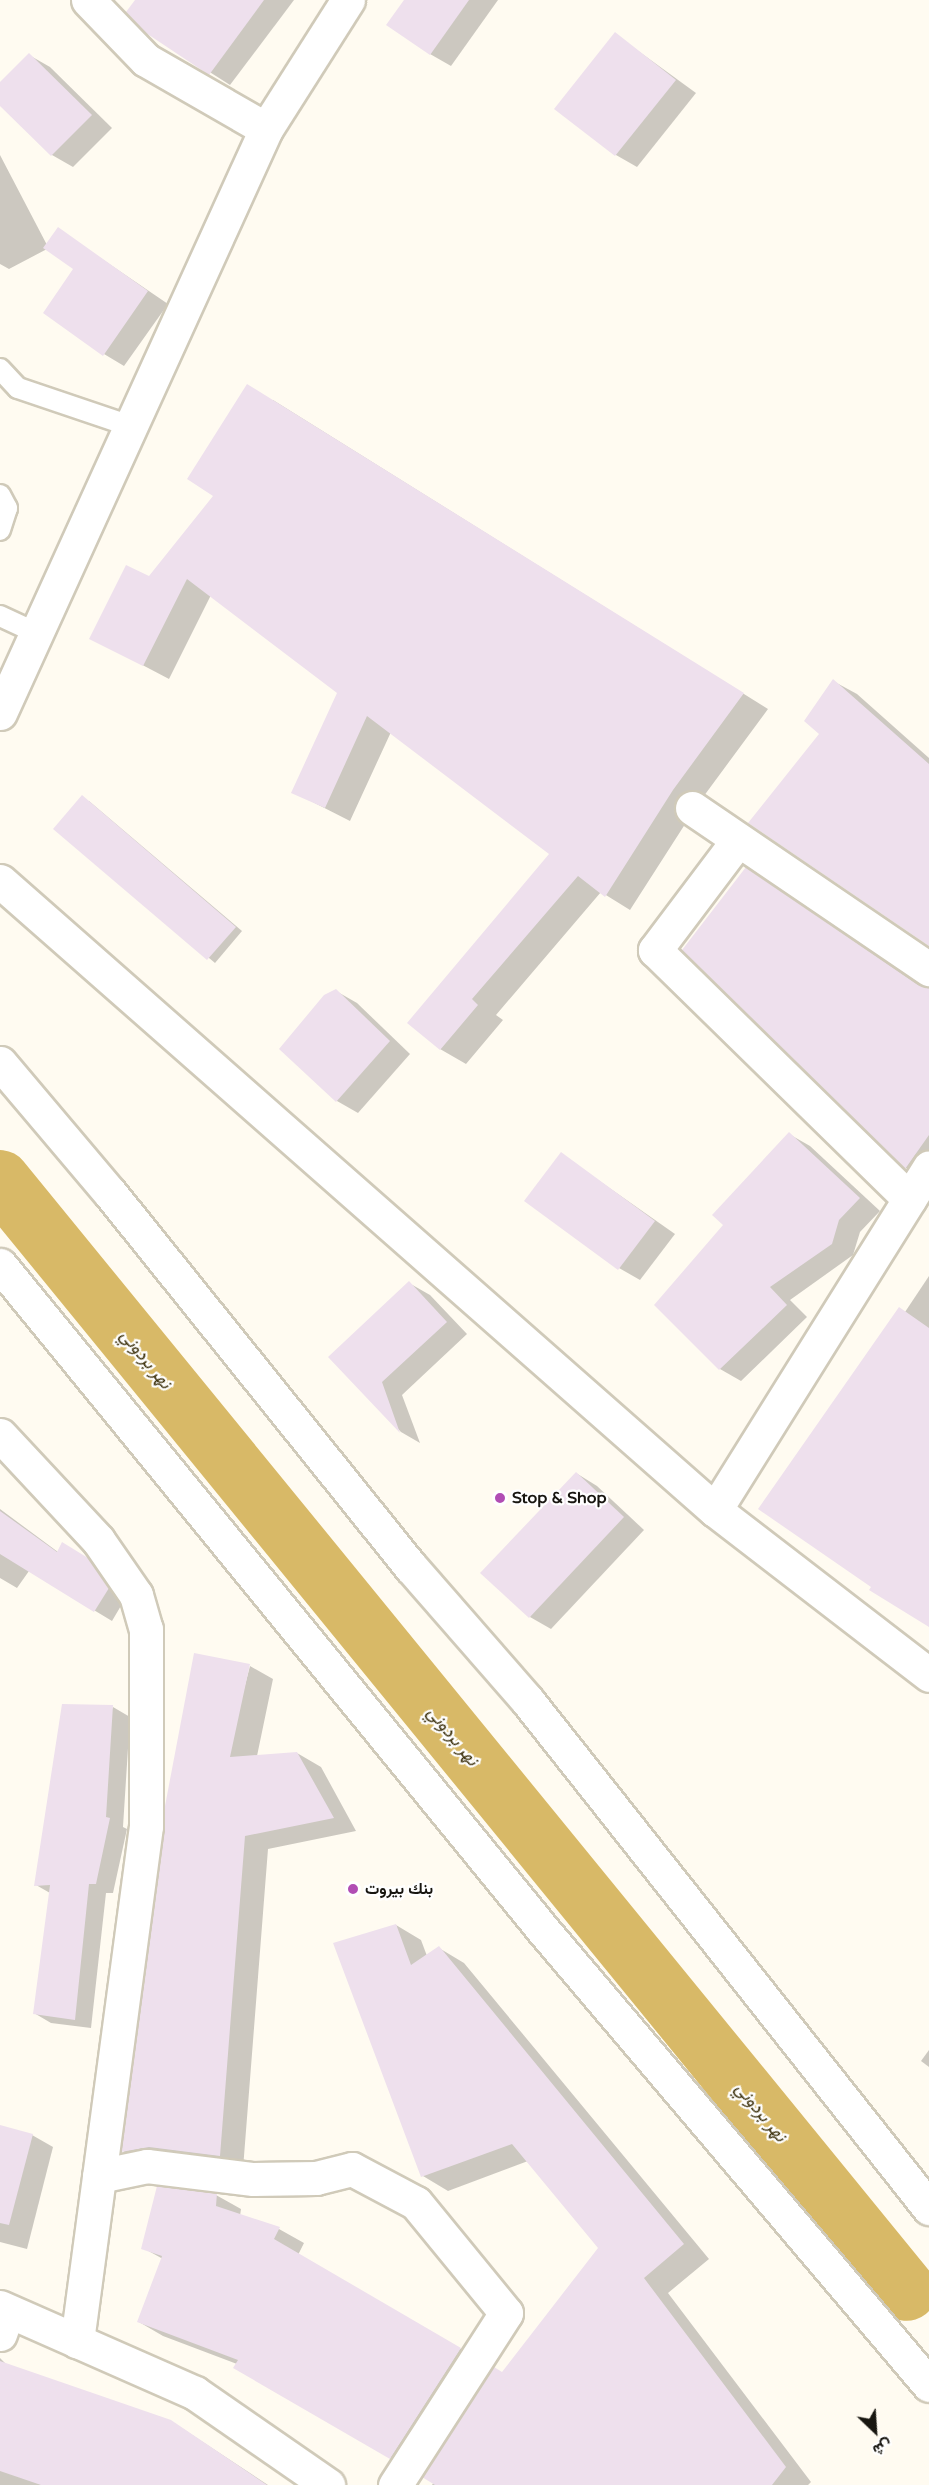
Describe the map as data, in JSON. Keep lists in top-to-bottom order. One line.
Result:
{"water":["نهر بردوني"],"places":["Stop & Shop","بنك بيروت"],"north":"bottom right"}
